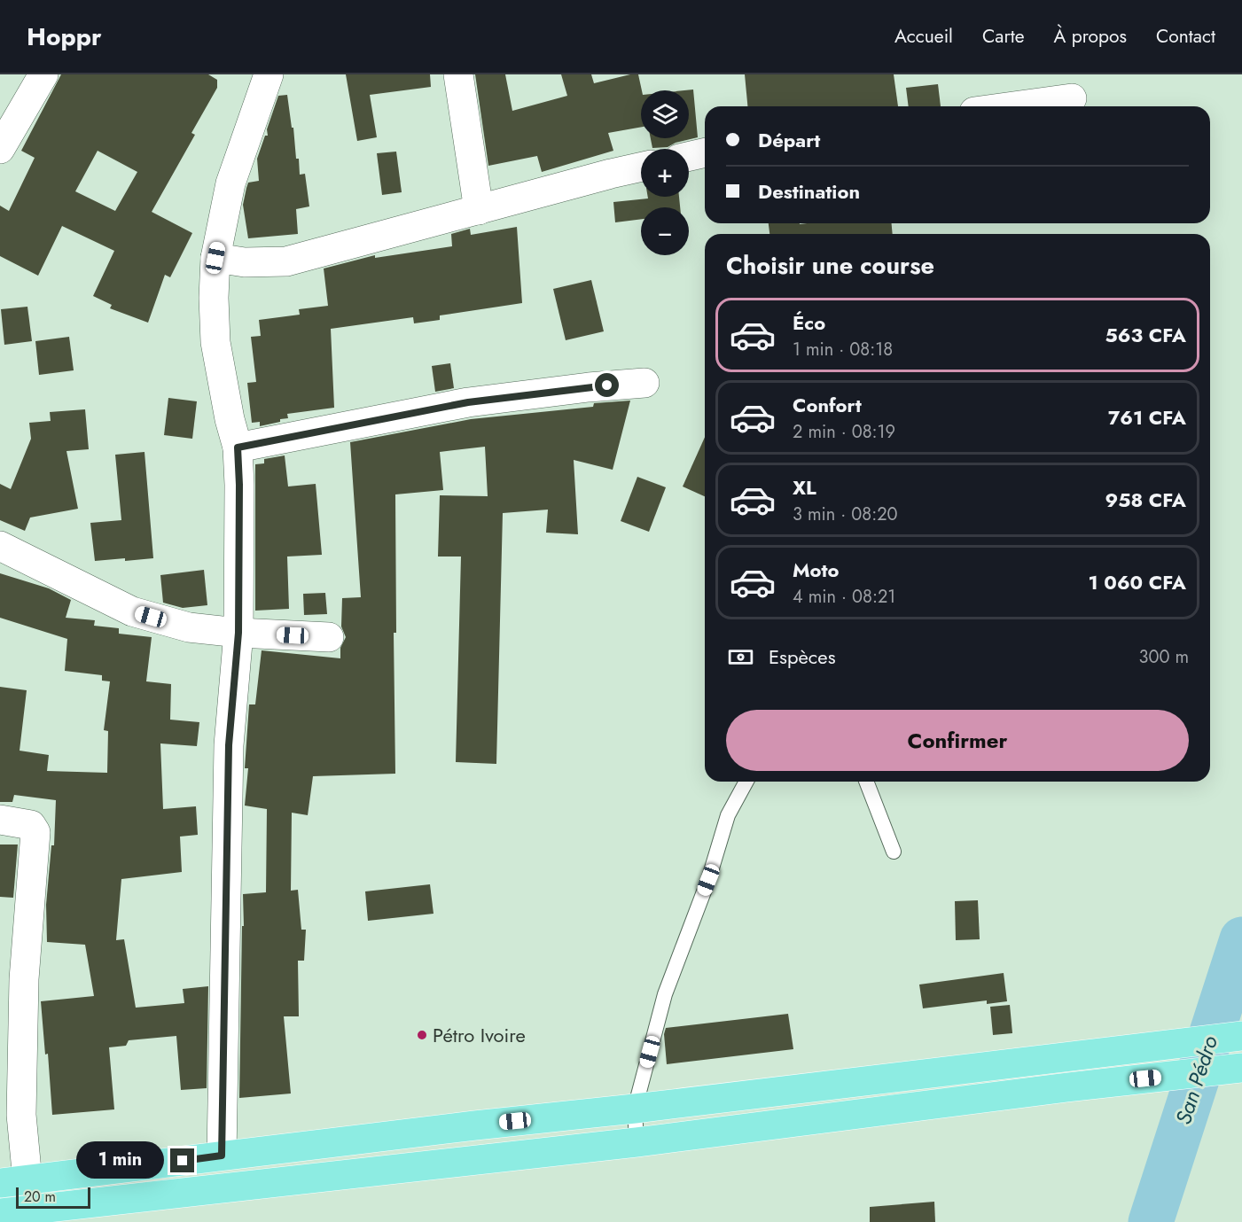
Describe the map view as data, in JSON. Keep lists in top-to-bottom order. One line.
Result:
{"water":["San Pédro"],"places":["Pétro Ivoire"],"scale_bar":"20 m","page":{"header":"Hoppr","nav":["Accueil","Carte","À propos","Contact"],"map_buttons":["+","−"],"banner":["Départ","Destination"],"heading":"Choisir une course","list":[{"name":"Éco","note":"1 min · 08:18","value":"563 CFA"},{"name":"Confort","note":"2 min · 08:19","value":"761 CFA"},{"name":"XL","note":"3 min · 08:20","value":"958 CFA"},{"name":"Moto","note":"4 min · 08:21","value":"1 060 CFA"}],"pay":["Espèces","300 m"],"buttons":"Confirmer","bubble":"1 min","scale":"20 m"}}
